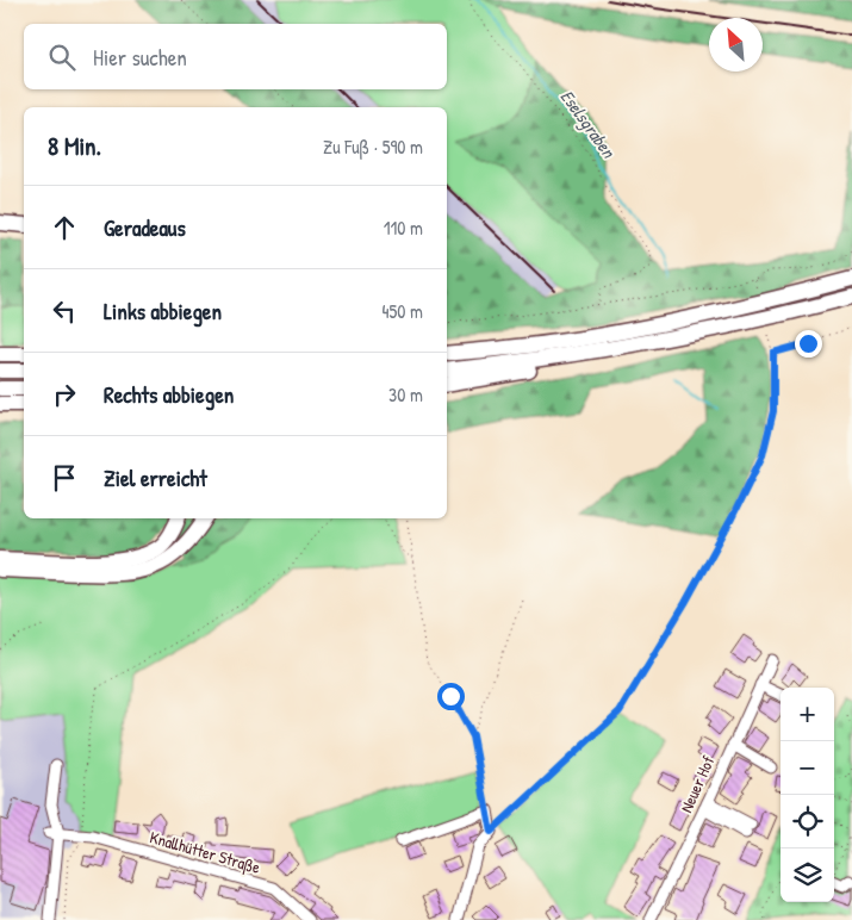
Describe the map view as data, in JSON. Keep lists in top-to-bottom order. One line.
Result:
{"streets":{"street":["Neuer Hof","Knallhütter Straße"]},"water":["Eselsgraben"],"north":"top left","page":{"search":"Hier suchen","heading":["8 Min.","Zu Fuß · 590 m"],"list":[["Geradeaus","110 m"],["Links abbiegen","450 m"],["Rechts abbiegen","30 m"],"Ziel erreicht"],"map_buttons":["+","−"]}}
